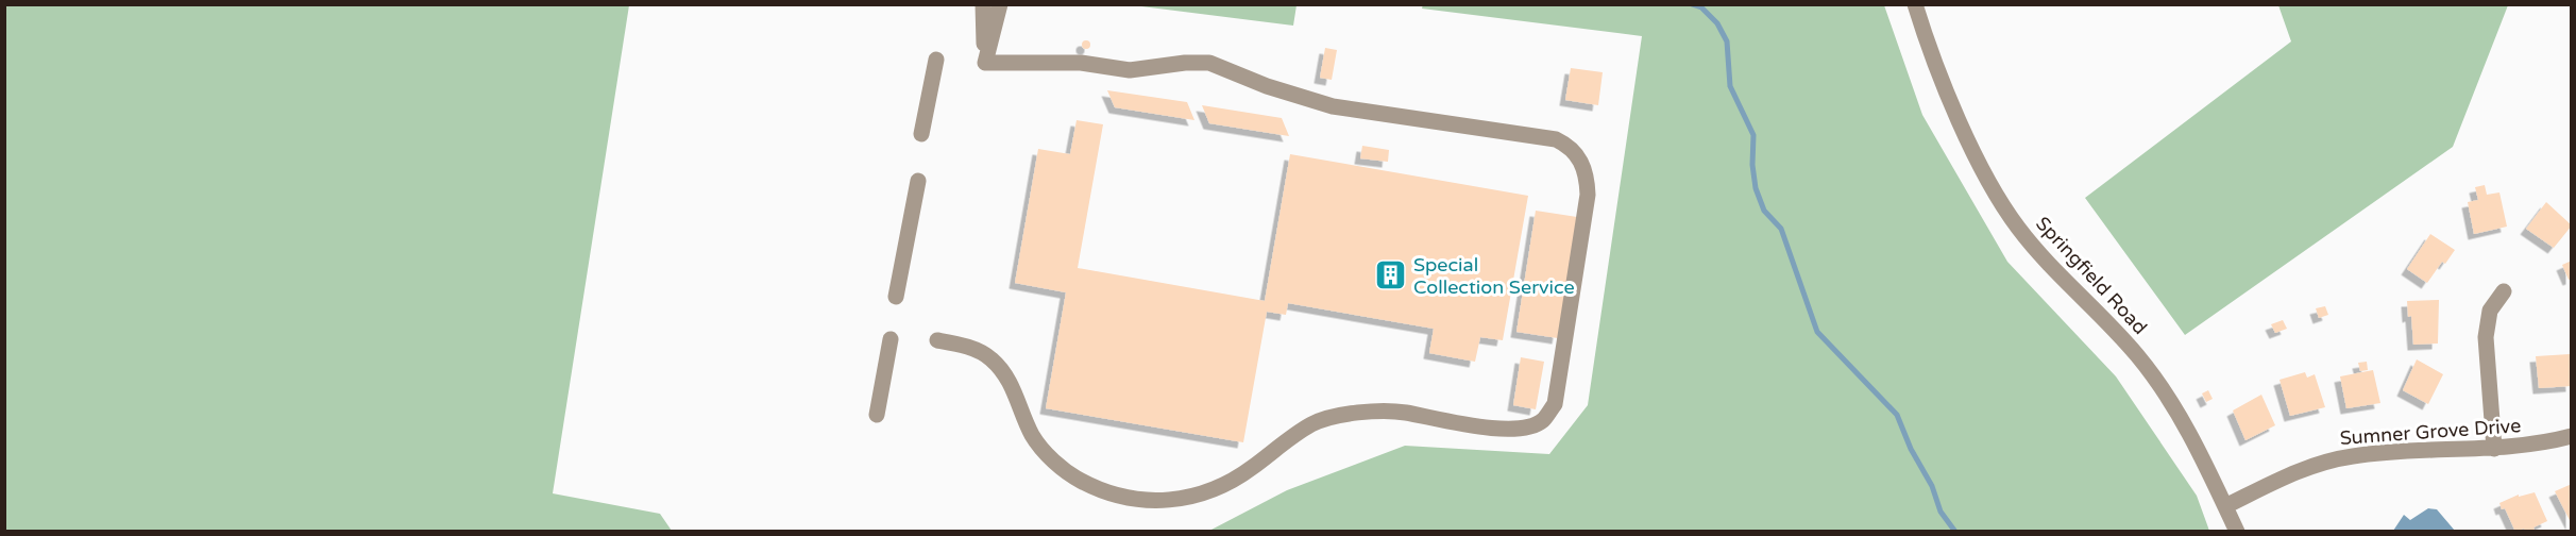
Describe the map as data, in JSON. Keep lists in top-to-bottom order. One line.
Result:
{"streets":{"street":["Springfield Road","Sumner Grove Drive"]},"crossings":[["Springfield Road","Sumner Grove Drive"]],"places":{"building":["Special Collection Service"]}}
